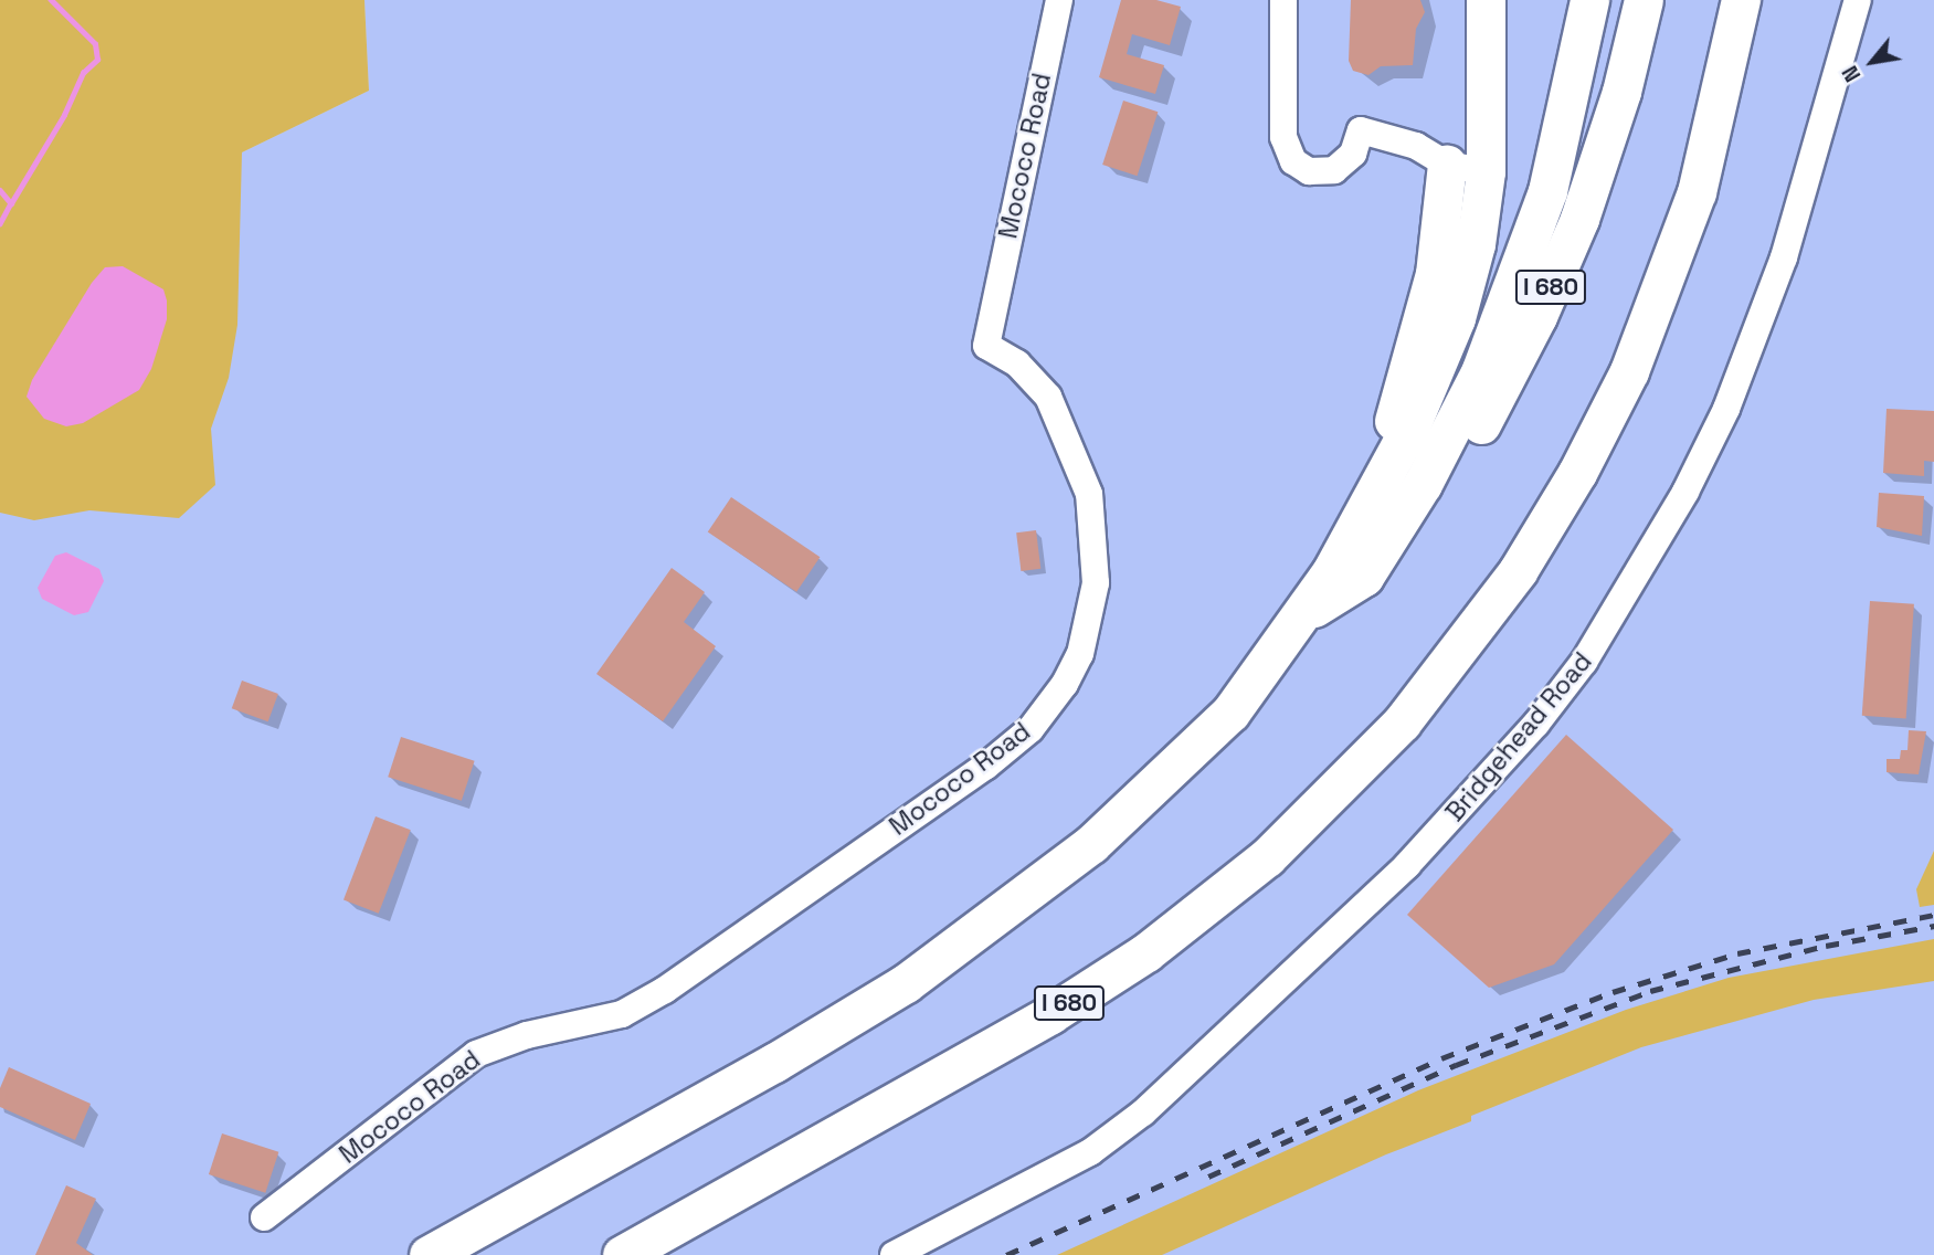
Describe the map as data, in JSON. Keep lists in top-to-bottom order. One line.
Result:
{"streets":{"highway":["I 680"],"street":["Mococo Road","Bridgehead Road"]},"north":"bottom left"}
